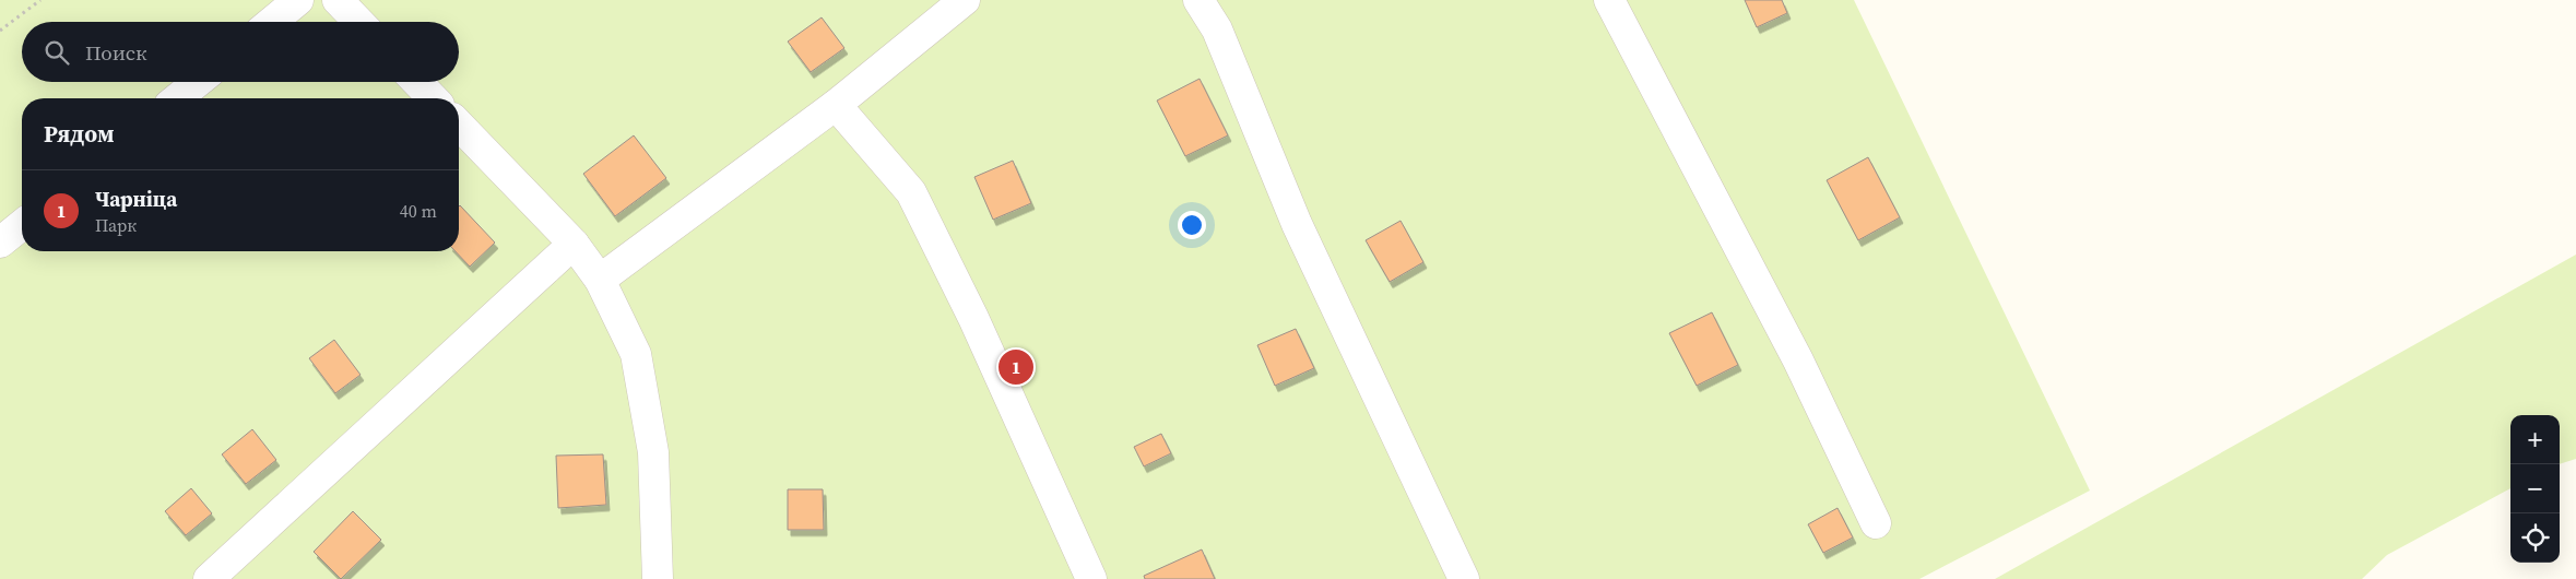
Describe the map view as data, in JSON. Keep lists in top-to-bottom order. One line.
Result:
{"page":{"search":"Поиск","heading":"Рядом","list":[{"mark":"1","name":"Чарніца","note":"Парк","value":"40 m"}],"pins":"1","map_buttons":["+","−"]}}
